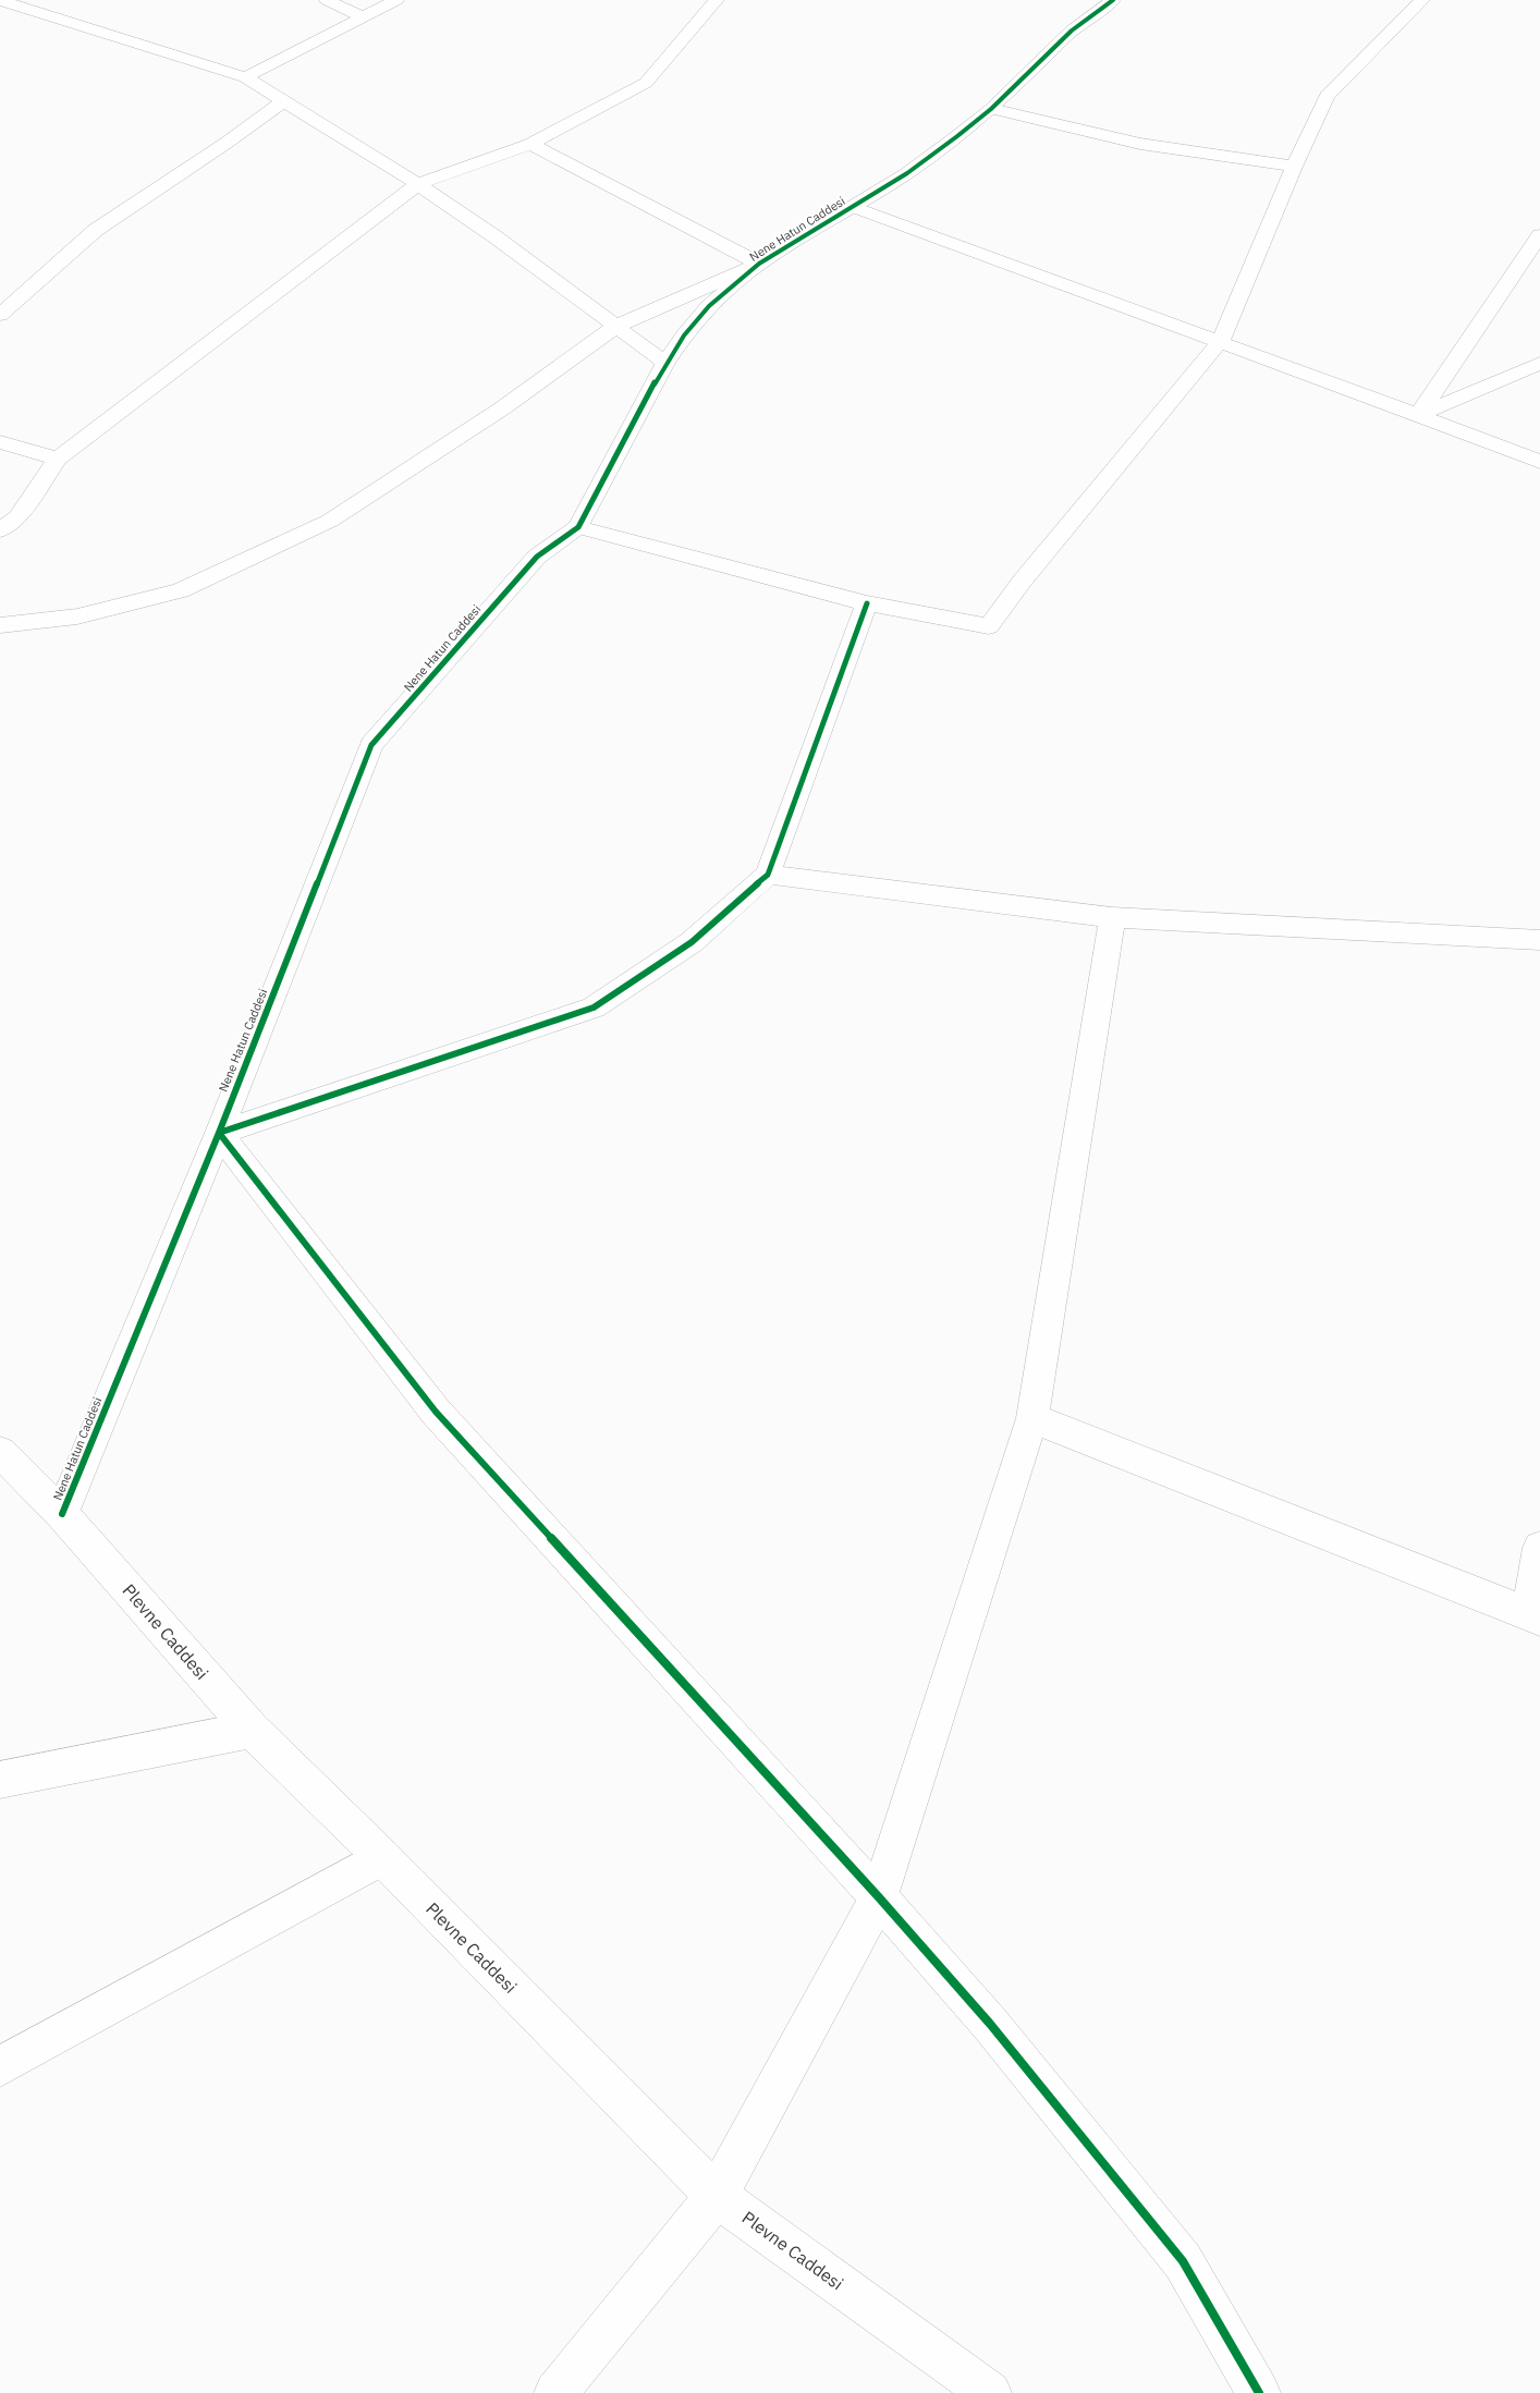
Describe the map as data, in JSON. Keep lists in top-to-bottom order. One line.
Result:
{"streets":{"street":["Nene Hatun Caddesi","Plevne Caddesi"]},"crossings":[["Nene Hatun Caddesi","Plevne Caddesi"]]}
